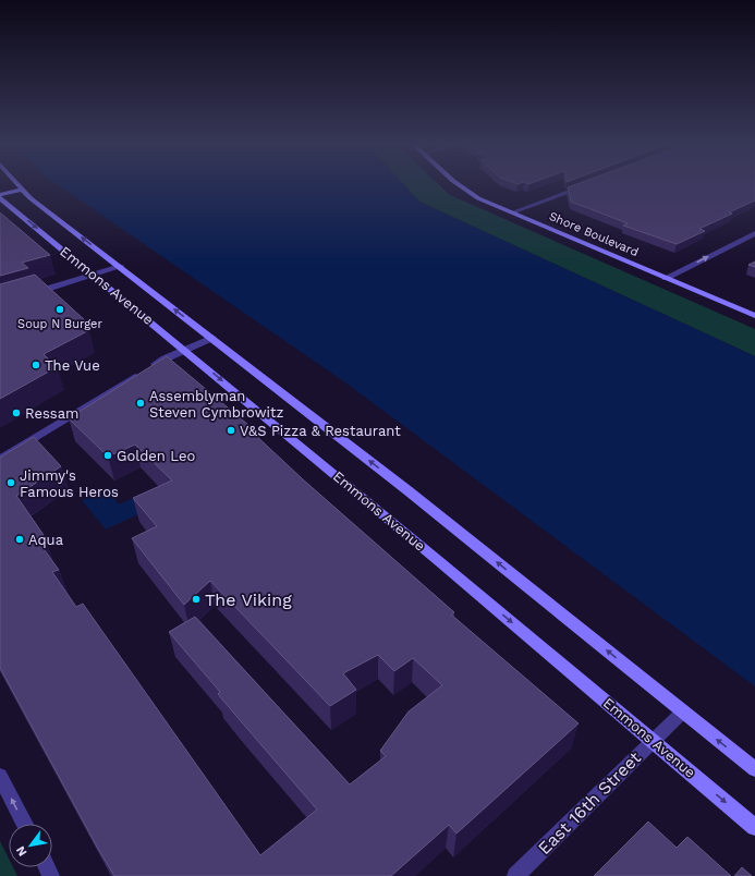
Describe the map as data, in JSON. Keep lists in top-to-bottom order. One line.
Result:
{"streets":{"main road":["Shore Boulevard","Emmons Avenue"],"street":["East 16th Street"]},"crossings":[["Emmons Avenue","East 16th Street"]],"places":["Soup N Burger","The Vue","Assemblyman Steven Cymbrowitz","Ressam","V&S Pizza & Restaurant","Golden Leo","Jimmy's Famous Heros","Aqua","The Viking"],"north":"bottom left"}
